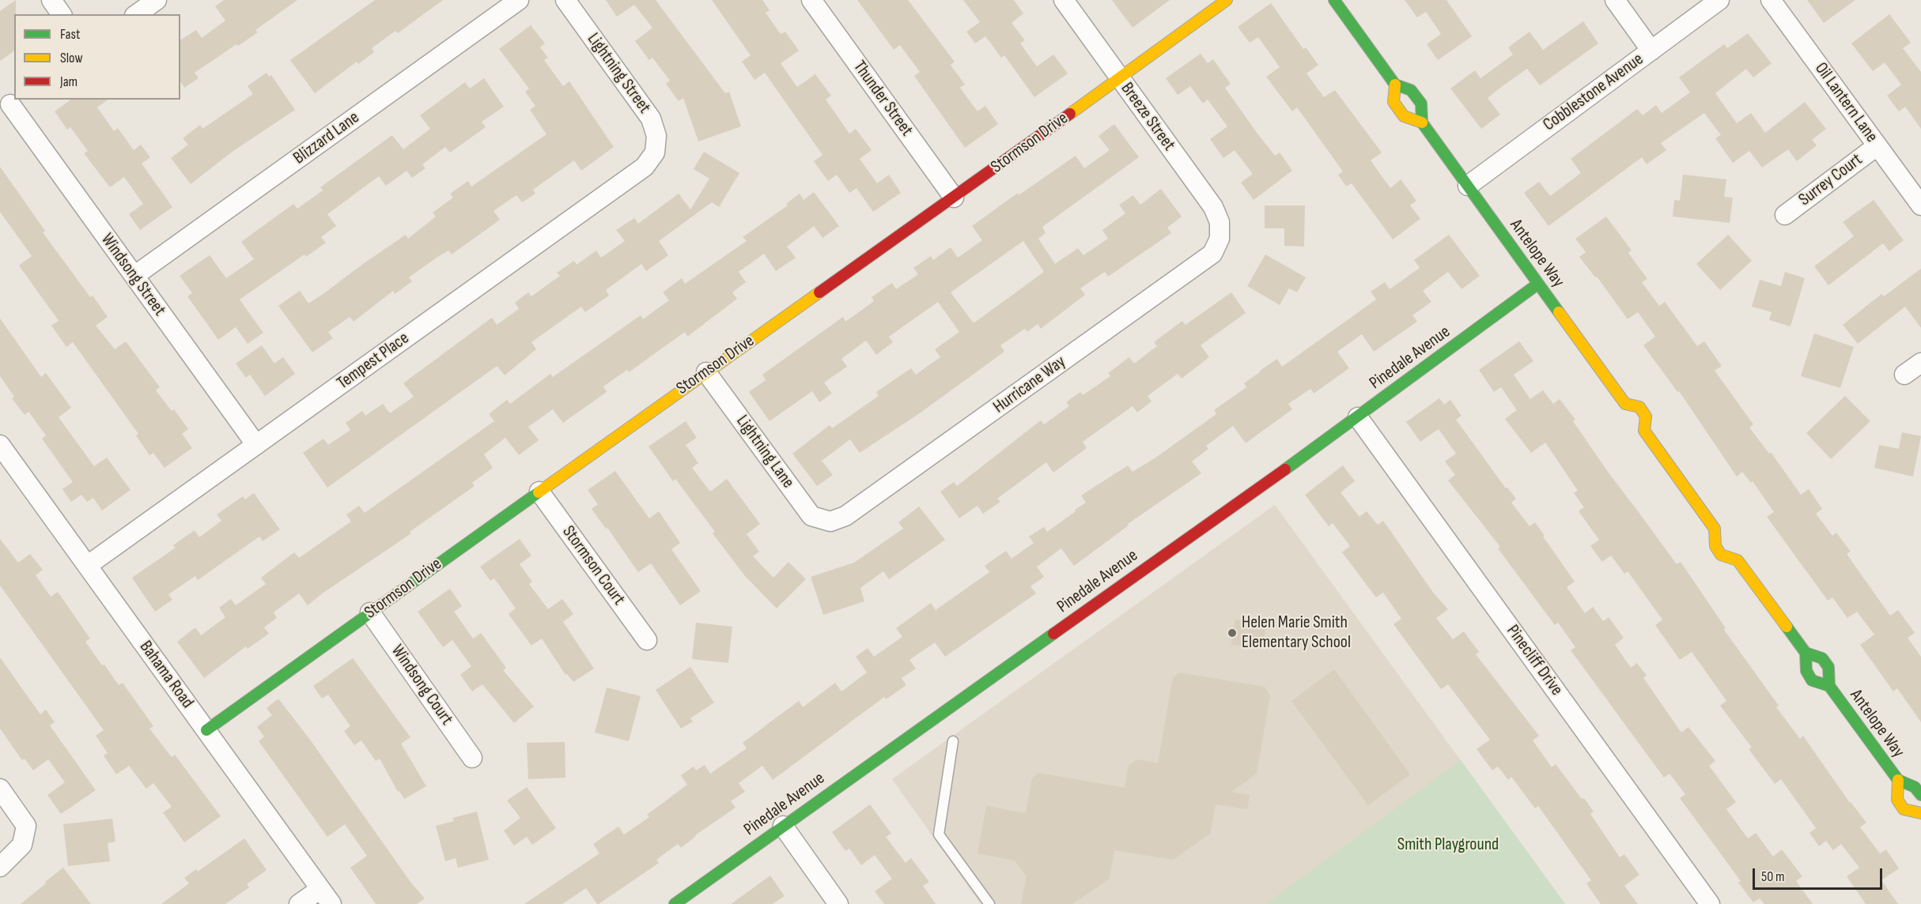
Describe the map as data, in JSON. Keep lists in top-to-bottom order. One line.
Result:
{"streets":{"street":["Lightning Street","Cobblestone Avenue","Thunder Street","Oil Lantern Lane","Breeze Street","Blizzard Lane","Stormson Drive","Surrey Court","Antelope Way","Windsong Street","Pinedale Avenue","Tempest Place","Hurricane Way","Lightning Lane","Stormson Court","Pinecliff Drive","Bahama Road","Windsong Court"]},"crossings":[["Lightning Street","Tempest Place"],["Cobblestone Avenue","Antelope Way"],["Thunder Street","Stormson Drive"],["Oil Lantern Lane","Surrey Court"],["Breeze Street","Stormson Drive"],["Breeze Street","Hurricane Way"],["Blizzard Lane","Windsong Street"],["Stormson Drive","Lightning Lane"],["Stormson Drive","Stormson Court"],["Stormson Drive","Bahama Road"],["Stormson Drive","Windsong Court"],["Antelope Way","Pinedale Avenue"],["Windsong Street","Tempest Place"],["Pinedale Avenue","Pinecliff Drive"],["Tempest Place","Bahama Road"],["Hurricane Way","Lightning Lane"]],"parks":["Smith Playground"],"places":["Helen Marie Smith Elementary School"],"legend":["Fast","Slow","Jam"],"scale_bar":"50 m"}
